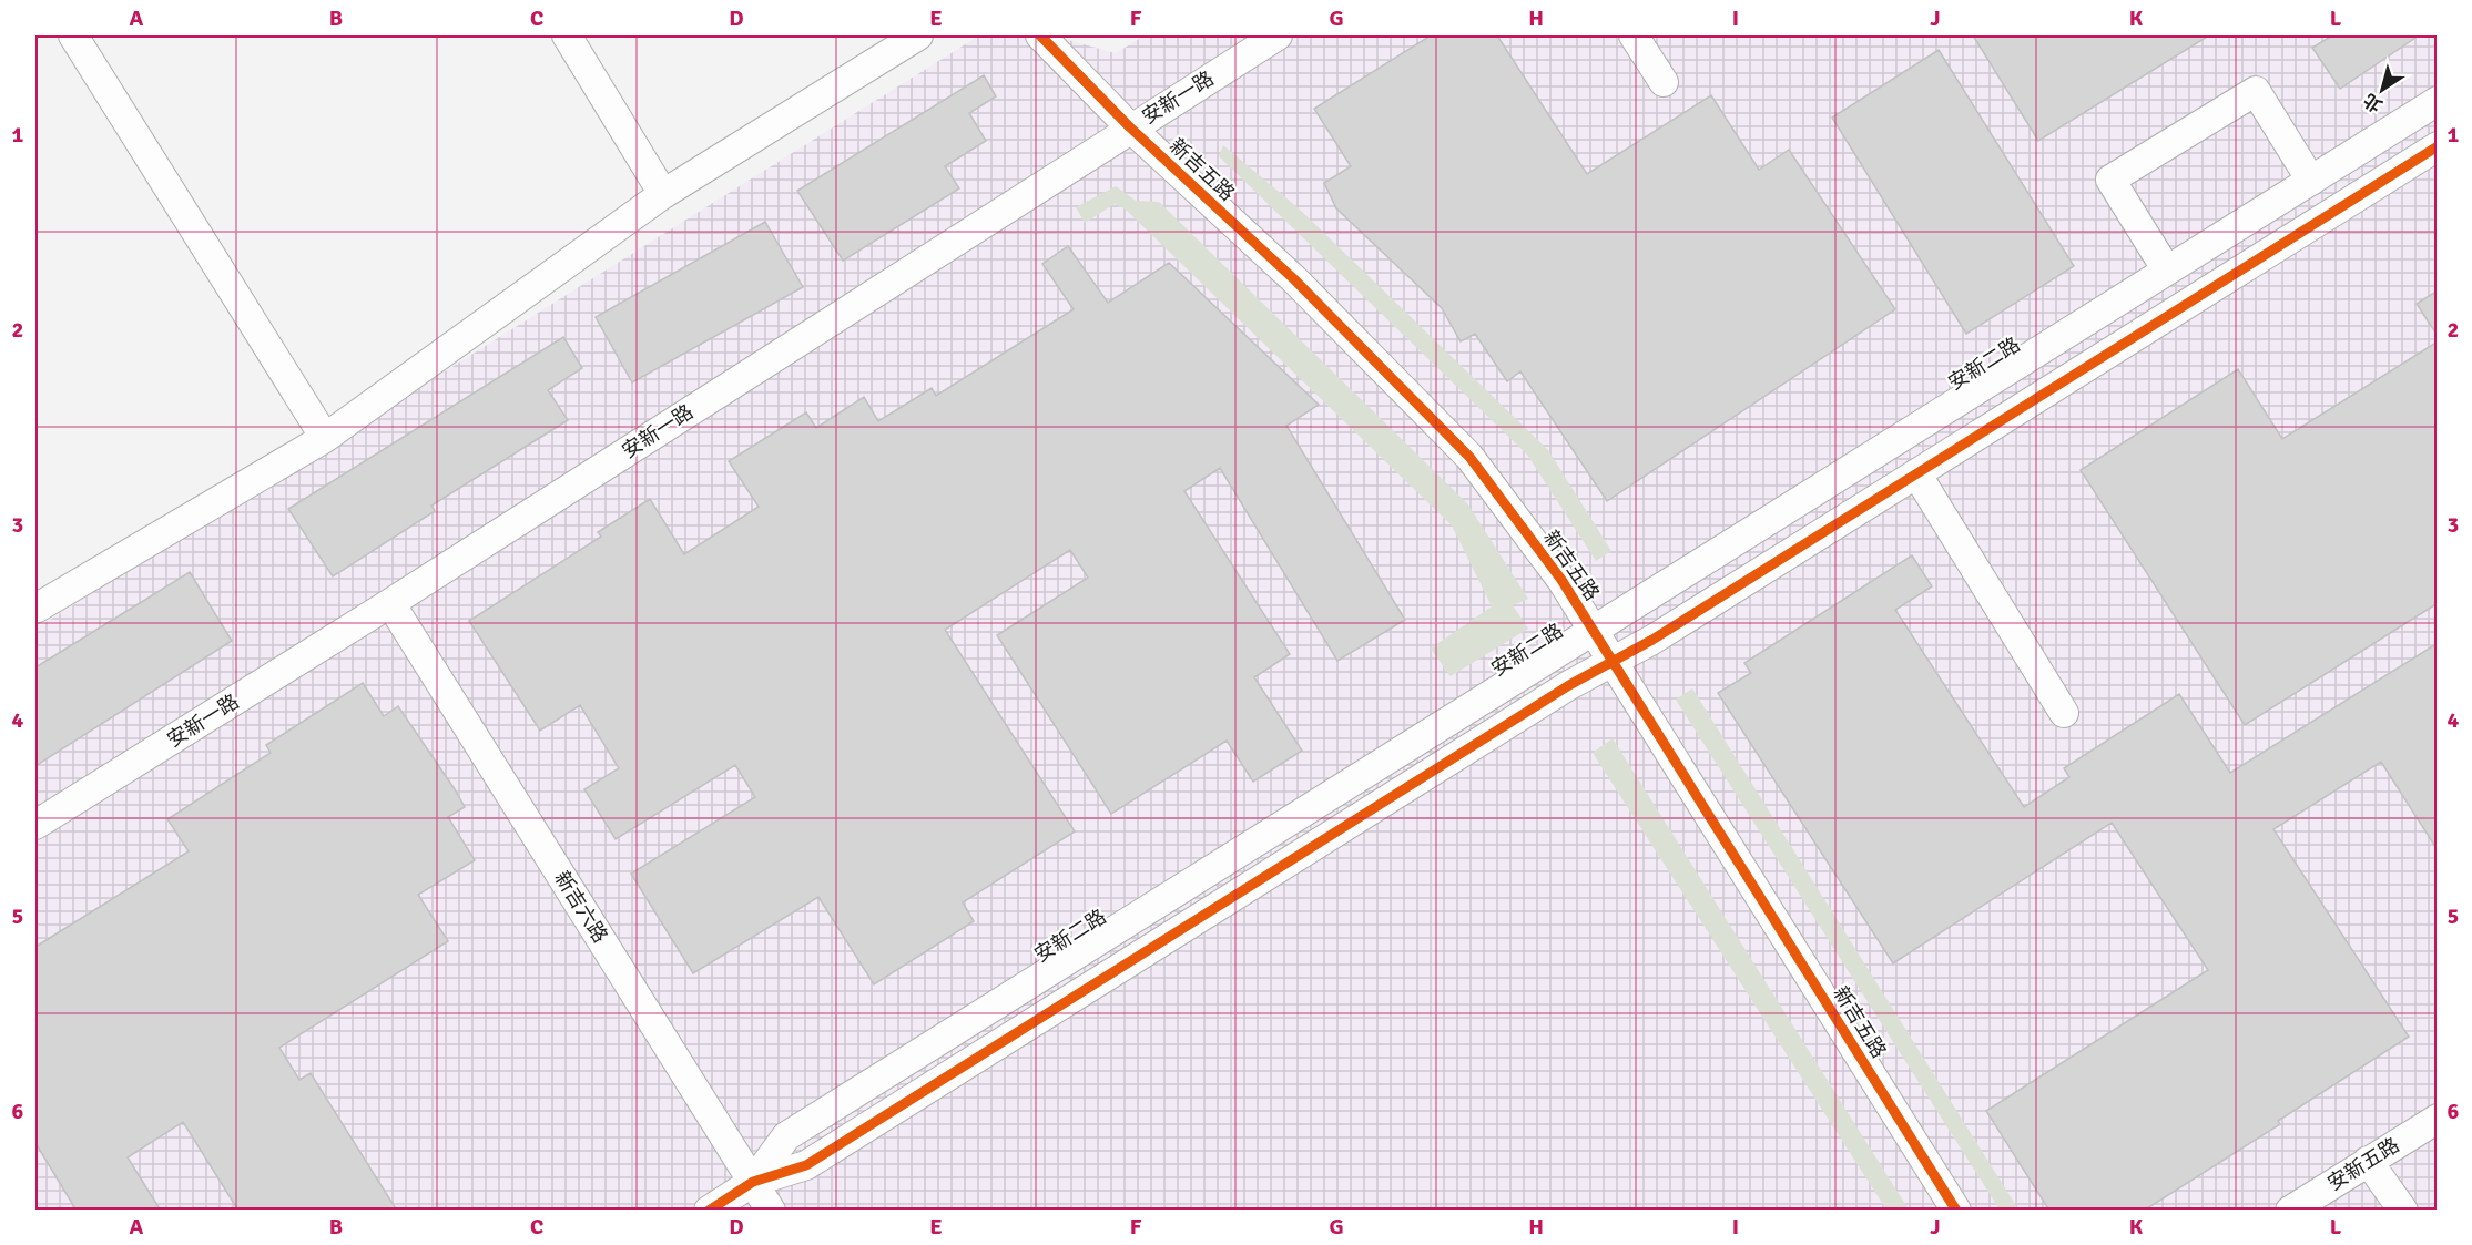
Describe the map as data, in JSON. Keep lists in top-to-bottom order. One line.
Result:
{"streets":{"street":["安新一路","新吉五路","安新二路","新吉六路","安新五路"]},"crossings":[["安新一路","新吉五路"],["安新一路","新吉六路"],["新吉五路","安新二路"],["安新二路","新吉六路"]],"north":"bottom left","grid":{"columns":["A","B","C","D","E","F","G","H","I","J","K","L"],"rows":["1","2","3","4","5","6"]}}
